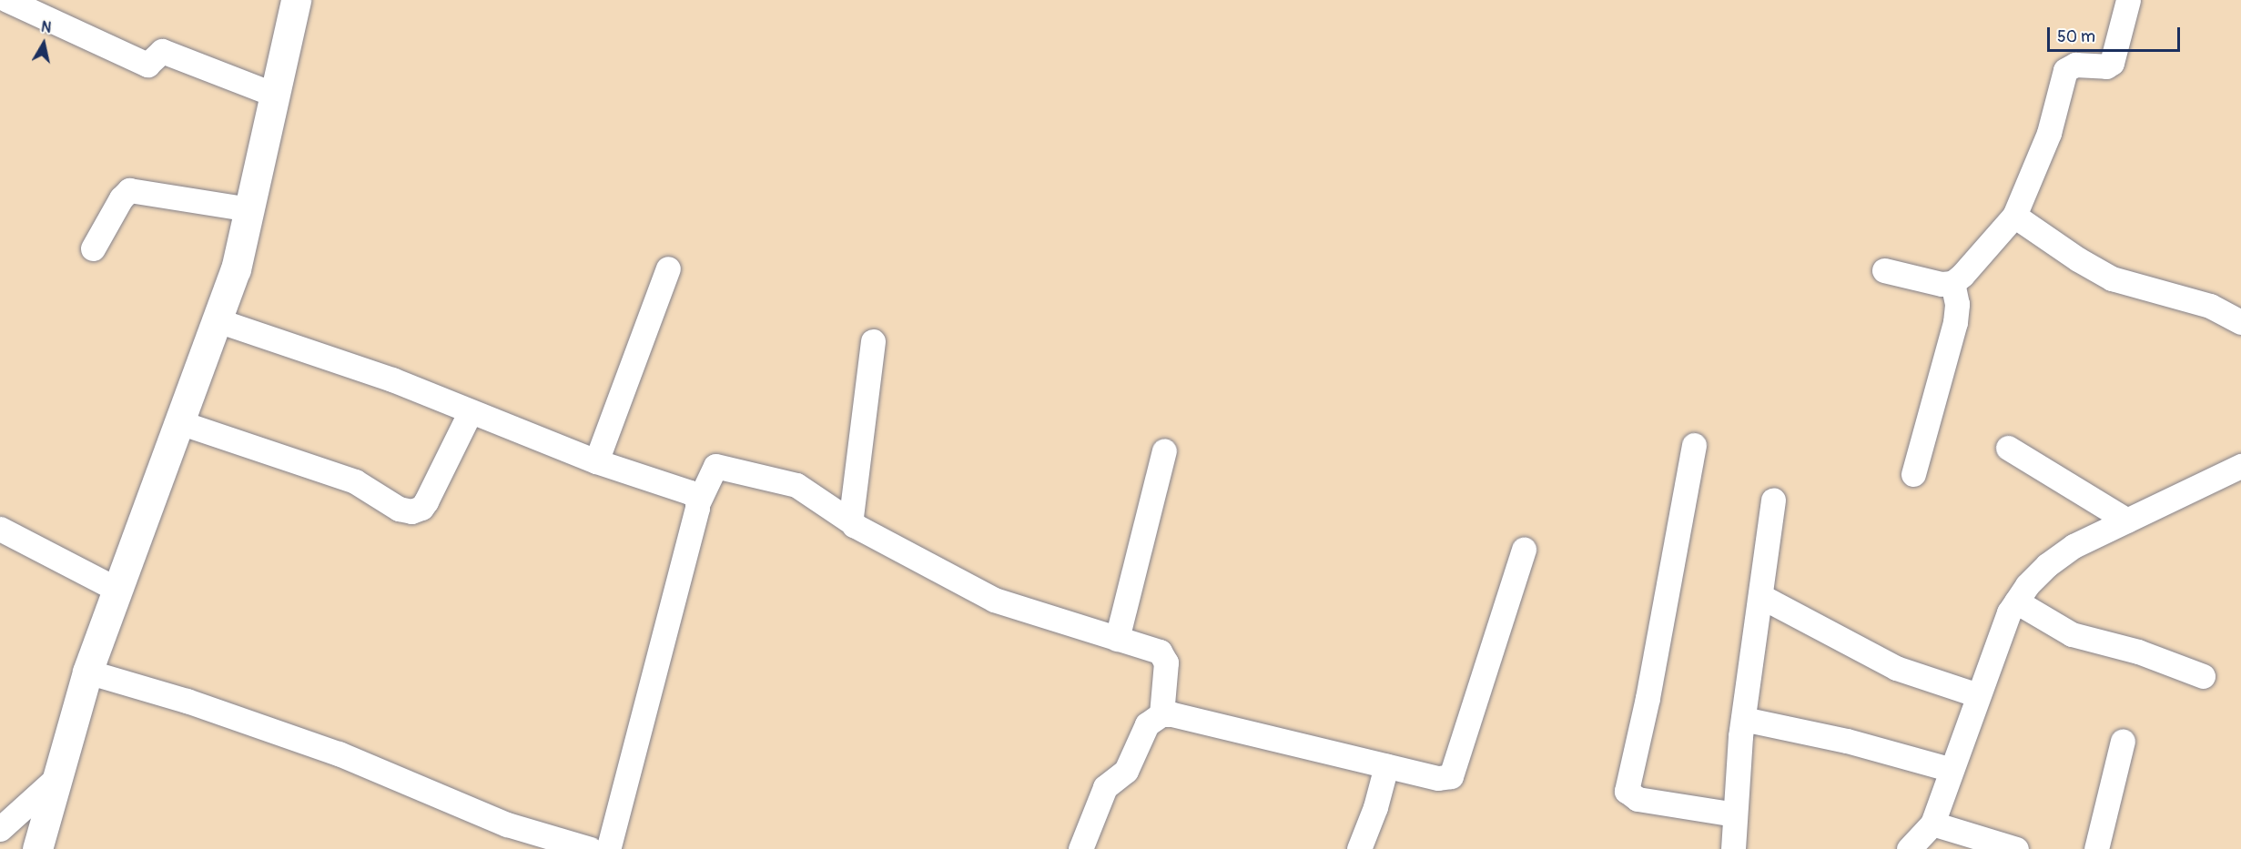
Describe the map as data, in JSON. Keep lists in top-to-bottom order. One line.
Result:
{"scale_bar":"50 m","north":"top"}
